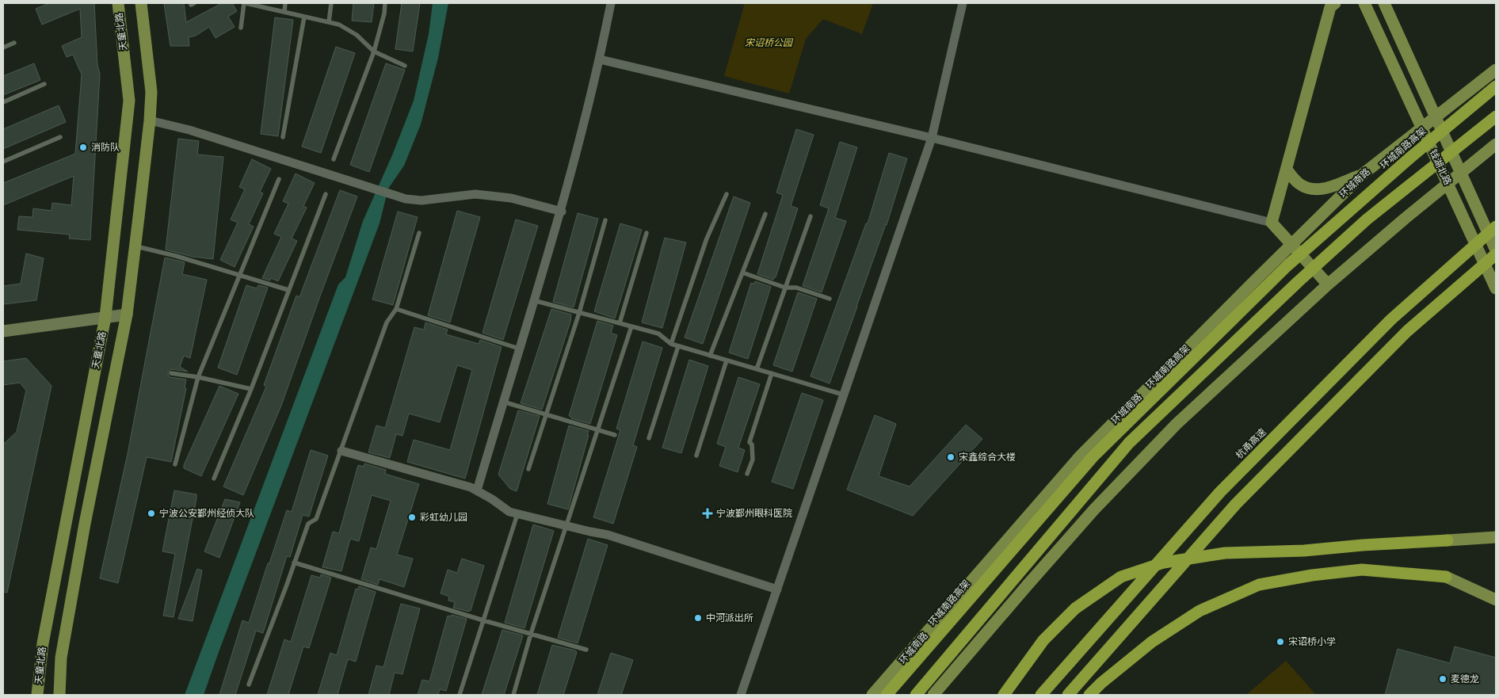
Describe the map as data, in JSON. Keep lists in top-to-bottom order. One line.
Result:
{"streets":{"highway":["环城南路高架","杭甬高速"],"main road":["天童北路","钱湖北路","环城南路"]},"parks":["宋诏桥公园"],"places":{"other":["消防队","宋鑫综合大楼","宁波公安鄞州经侦大队","彩虹幼儿园","中河派出所","宋诏桥小学","麦德龙"],"health":["宁波鄞州眼科医院"]}}
